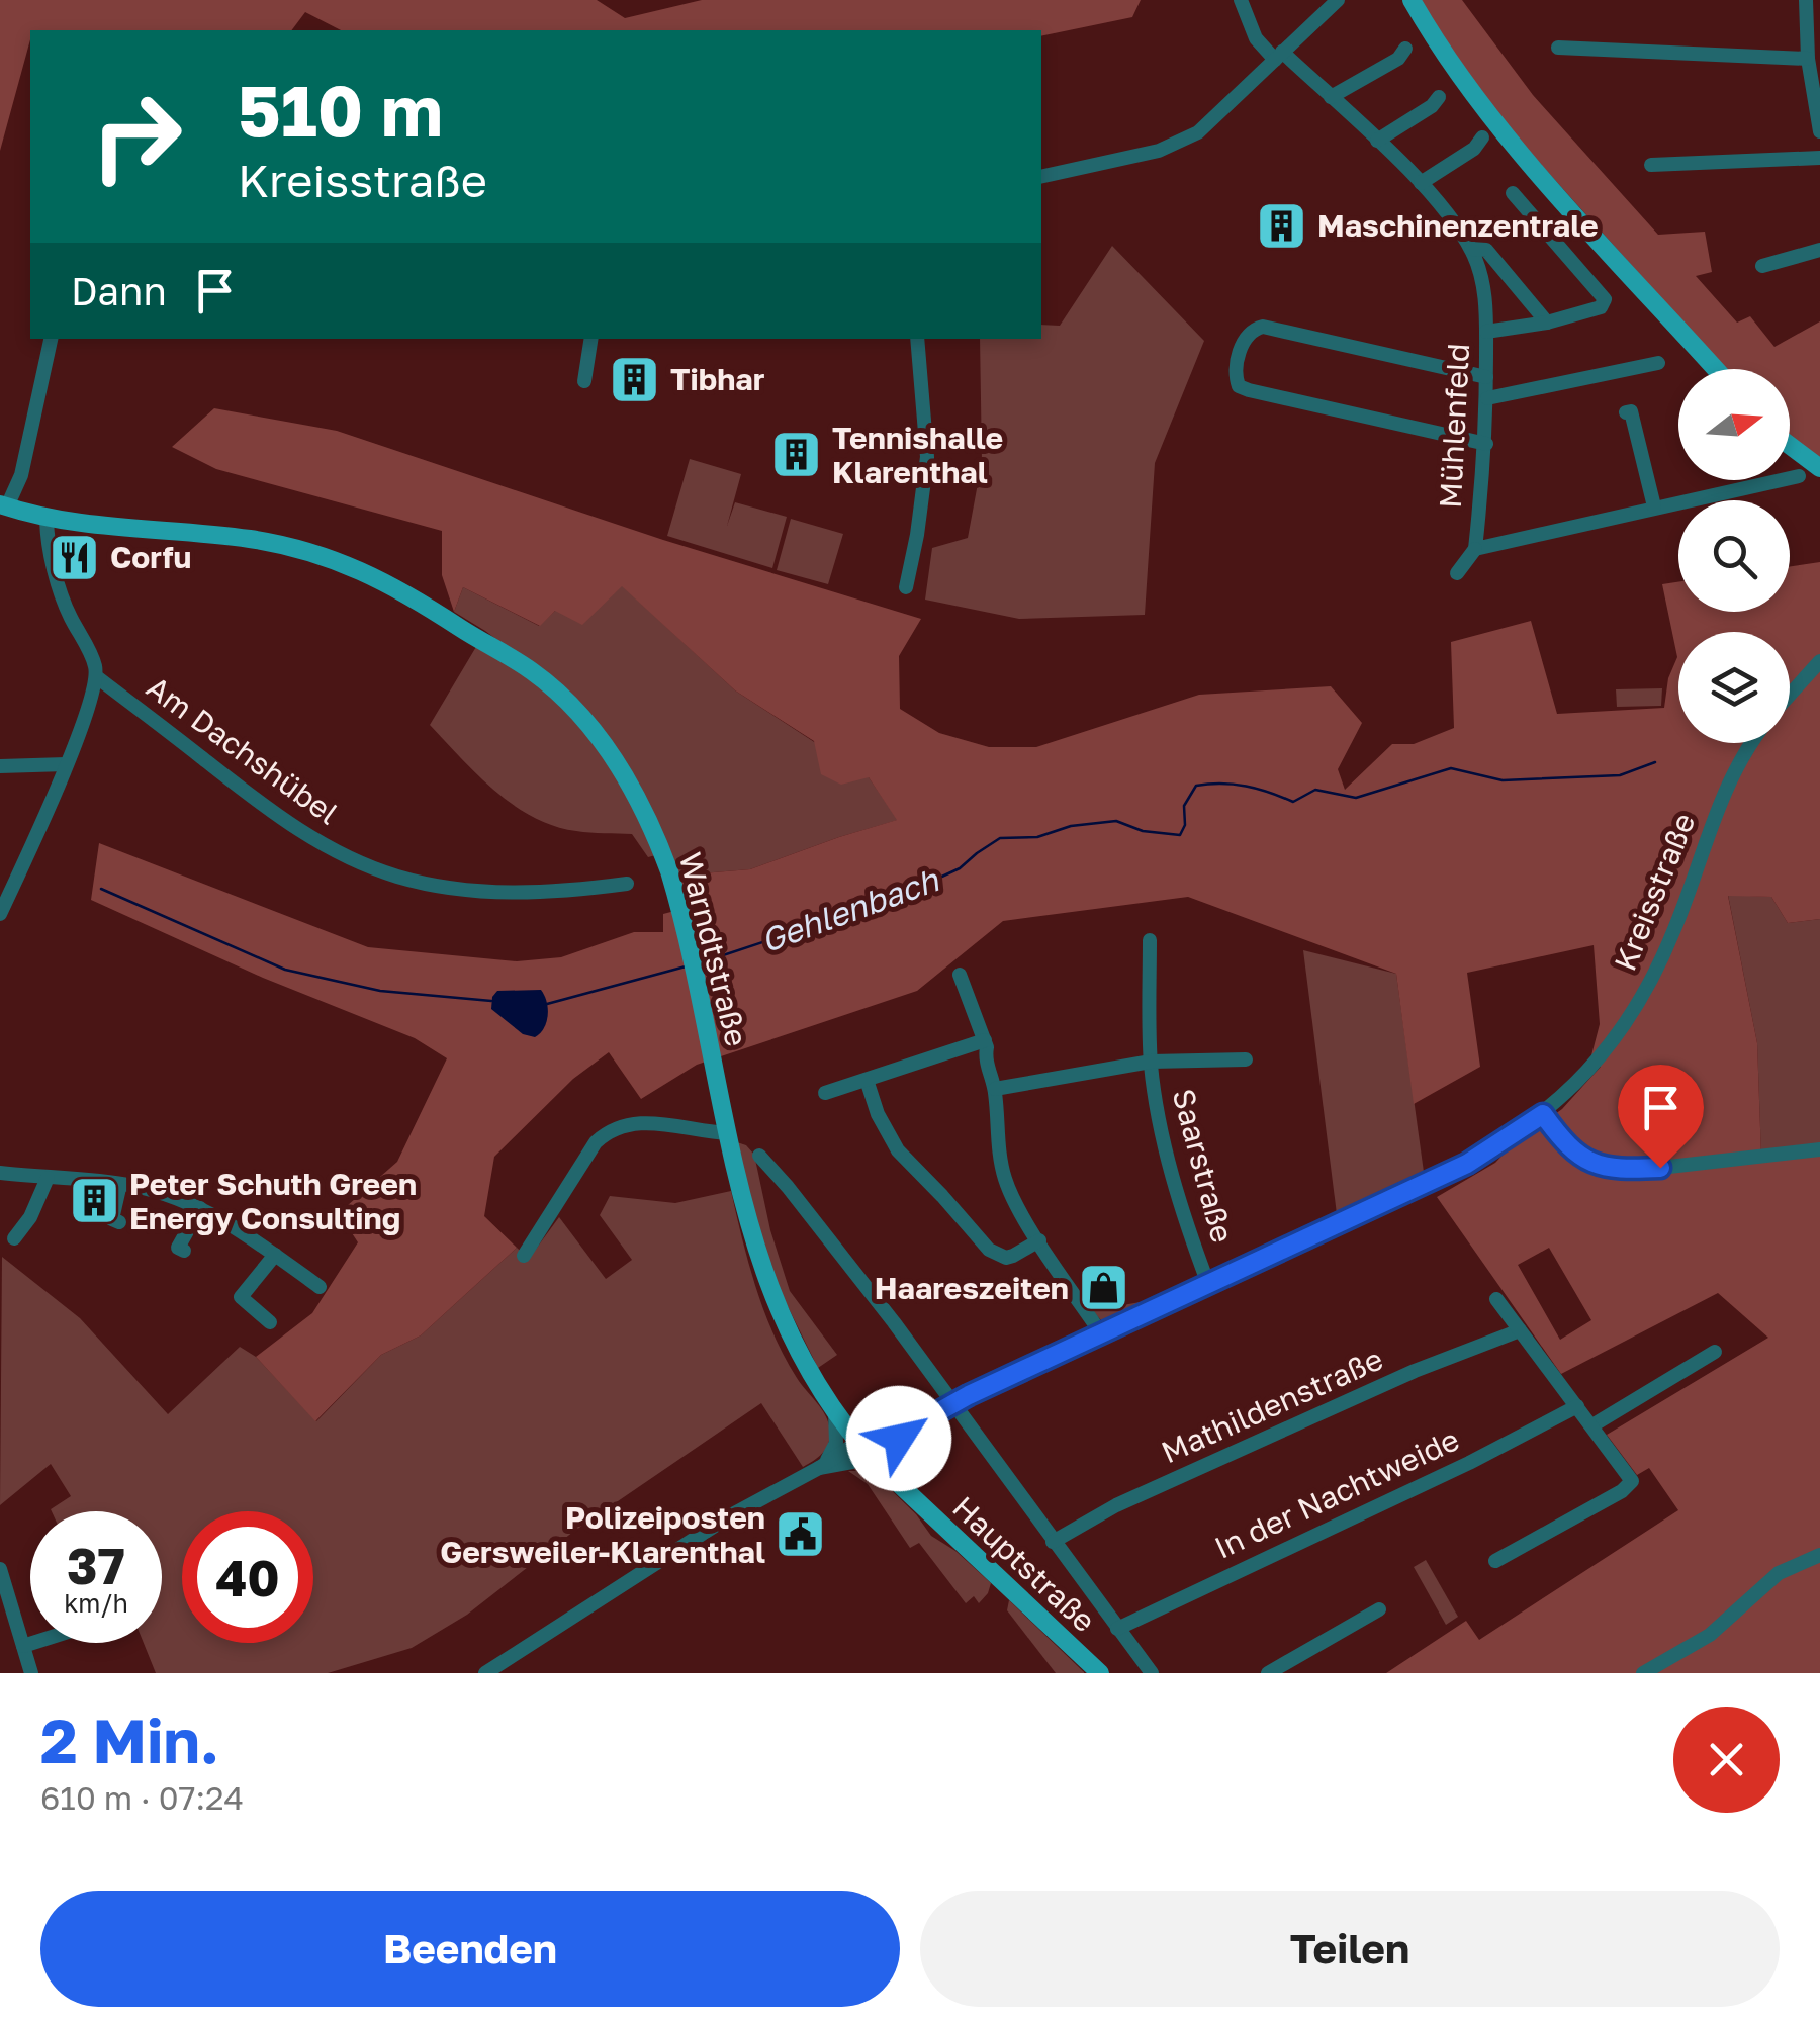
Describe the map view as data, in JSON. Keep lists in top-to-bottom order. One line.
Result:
{"streets":{"main road":["Warndtstraße","Hauptstraße"],"street":["Mühlenfeld","Am Dachshübel","Kreisstraße","Saarstraße","Mathildenstraße","In der Nachtweide"]},"crossings":[["Kreisstraße","Warndtstraße"],["Kreisstraße","Saarstraße"],["Kreisstraße","Hauptstraße"],["Warndtstraße","Hauptstraße"]],"water":["Gehlenbach"],"places":{"building":["Maschinenzentrale","Tibhar","Tennishalle Klarenthal","Peter Schuth Green Energy Consulting"],"restaurant":["Corfu"],"shop":["Haareszeiten"],"public building":["Polizeiposten Gersweiler-Klarenthal"]},"north":"right","page":{"turn":["510 m","Kreisstraße"],"then":"Dann","speed":"37 km/h","limit":"40","heading":["2 Min.","610 m · 07:24"],"buttons":["Beenden","Teilen"]}}
